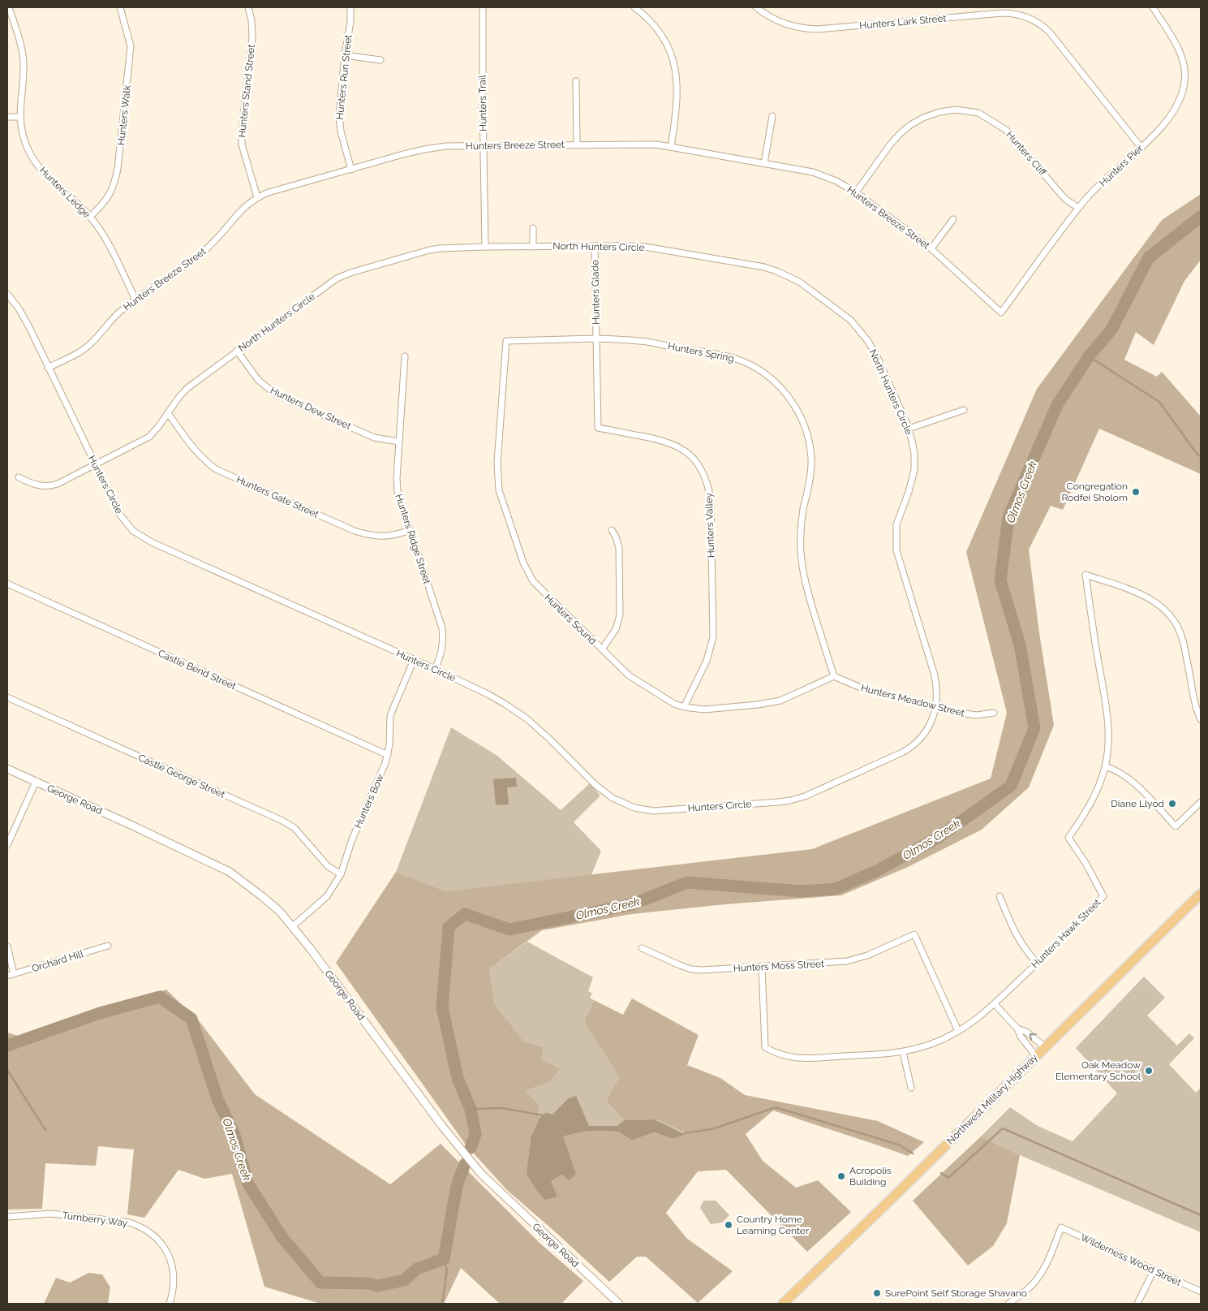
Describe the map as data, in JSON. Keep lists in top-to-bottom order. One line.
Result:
{"streets":{"main road":["Northwest Military Highway"],"street":["Hunters Lark Street","Hunters Run Street","Hunters Stand Street","Hunters Trail","Hunters Walk","Hunters Breeze Street","Hunters Cliff","Hunters Pier","Hunters Ledge","North Hunters Circle","Hunters Glade","Hunters Spring","Hunters Dew Street","Hunters Circle","Hunters Gate Street","Hunters Valley","Hunters Ridge Street","Hunters Sound","Castle Bend Street","Hunters Meadow Street","Castle George Street","George Road","Hunters Bow","Hunters Hawk Street","Orchard Hill","Hunters Moss Street","Turnberry Way","Wilderness Wood Street"]},"crossings":[["Hunters Lark Street","Hunters Pier"],["Hunters Run Street","Hunters Breeze Street"],["Hunters Stand Street","Hunters Breeze Street"],["Hunters Trail","Hunters Breeze Street"],["Hunters Trail","North Hunters Circle"],["Hunters Walk","Hunters Ledge"],["Hunters Breeze Street","Hunters Cliff"],["Hunters Breeze Street","Hunters Pier"],["Hunters Breeze Street","Hunters Ledge"],["Hunters Breeze Street","Hunters Circle"],["Hunters Cliff","Hunters Pier"],["North Hunters Circle","Hunters Glade"],["North Hunters Circle","Hunters Dew Street"],["North Hunters Circle","Hunters Circle"],["North Hunters Circle","Hunters Gate Street"],["North Hunters Circle","Hunters Meadow Street"],["Hunters Glade","Hunters Spring"],["Hunters Glade","Hunters Valley"],["Hunters Spring","Hunters Valley"],["Hunters Spring","Hunters Sound"],["Hunters Spring","Hunters Meadow Street"],["Hunters Dew Street","Hunters Ridge Street"],["Hunters Circle","Hunters Ridge Street"],["Hunters Circle","Hunters Meadow Street"],["Hunters Circle","Hunters Bow"],["Hunters Gate Street","Hunters Ridge Street"],["Hunters Valley","Hunters Sound"],["Hunters Sound","Hunters Meadow Street"],["Castle Bend Street","Hunters Bow"],["Castle George Street","Hunters Bow"],["George Road","Hunters Bow"],["Hunters Hawk Street","Hunters Moss Street"]],"water":["Olmos Creek"],"places":["Congregation Rodfei Sholom","Diane Llyod","Oak Meadow Elementary School","Acropolis Building","Country Home Learning Center","SurePoint Self Storage Shavano"]}
